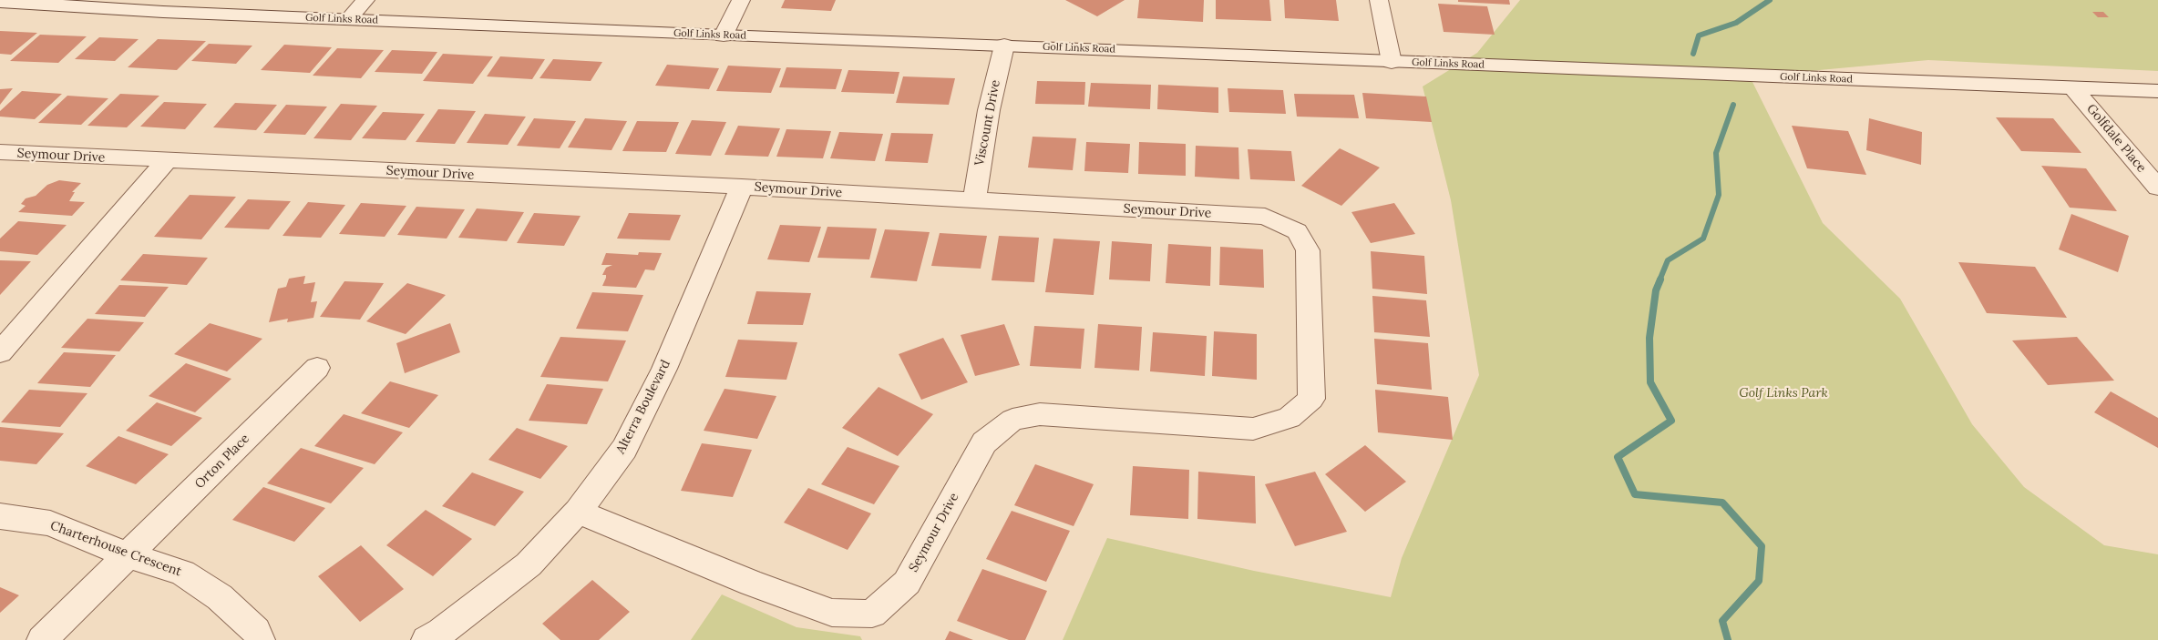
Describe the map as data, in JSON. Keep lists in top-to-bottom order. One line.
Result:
{"streets":{"street":["Golf Links Road","Viscount Drive","Golfdale Place","Seymour Drive","Alterra Boulevard","Orton Place","Charterhouse Crescent"]},"crossings":[["Golf Links Road","Viscount Drive"],["Golf Links Road","Golfdale Place"],["Viscount Drive","Seymour Drive"],["Seymour Drive","Alterra Boulevard"],["Orton Place","Charterhouse Crescent"]],"parks":["Golf Links Park"]}
